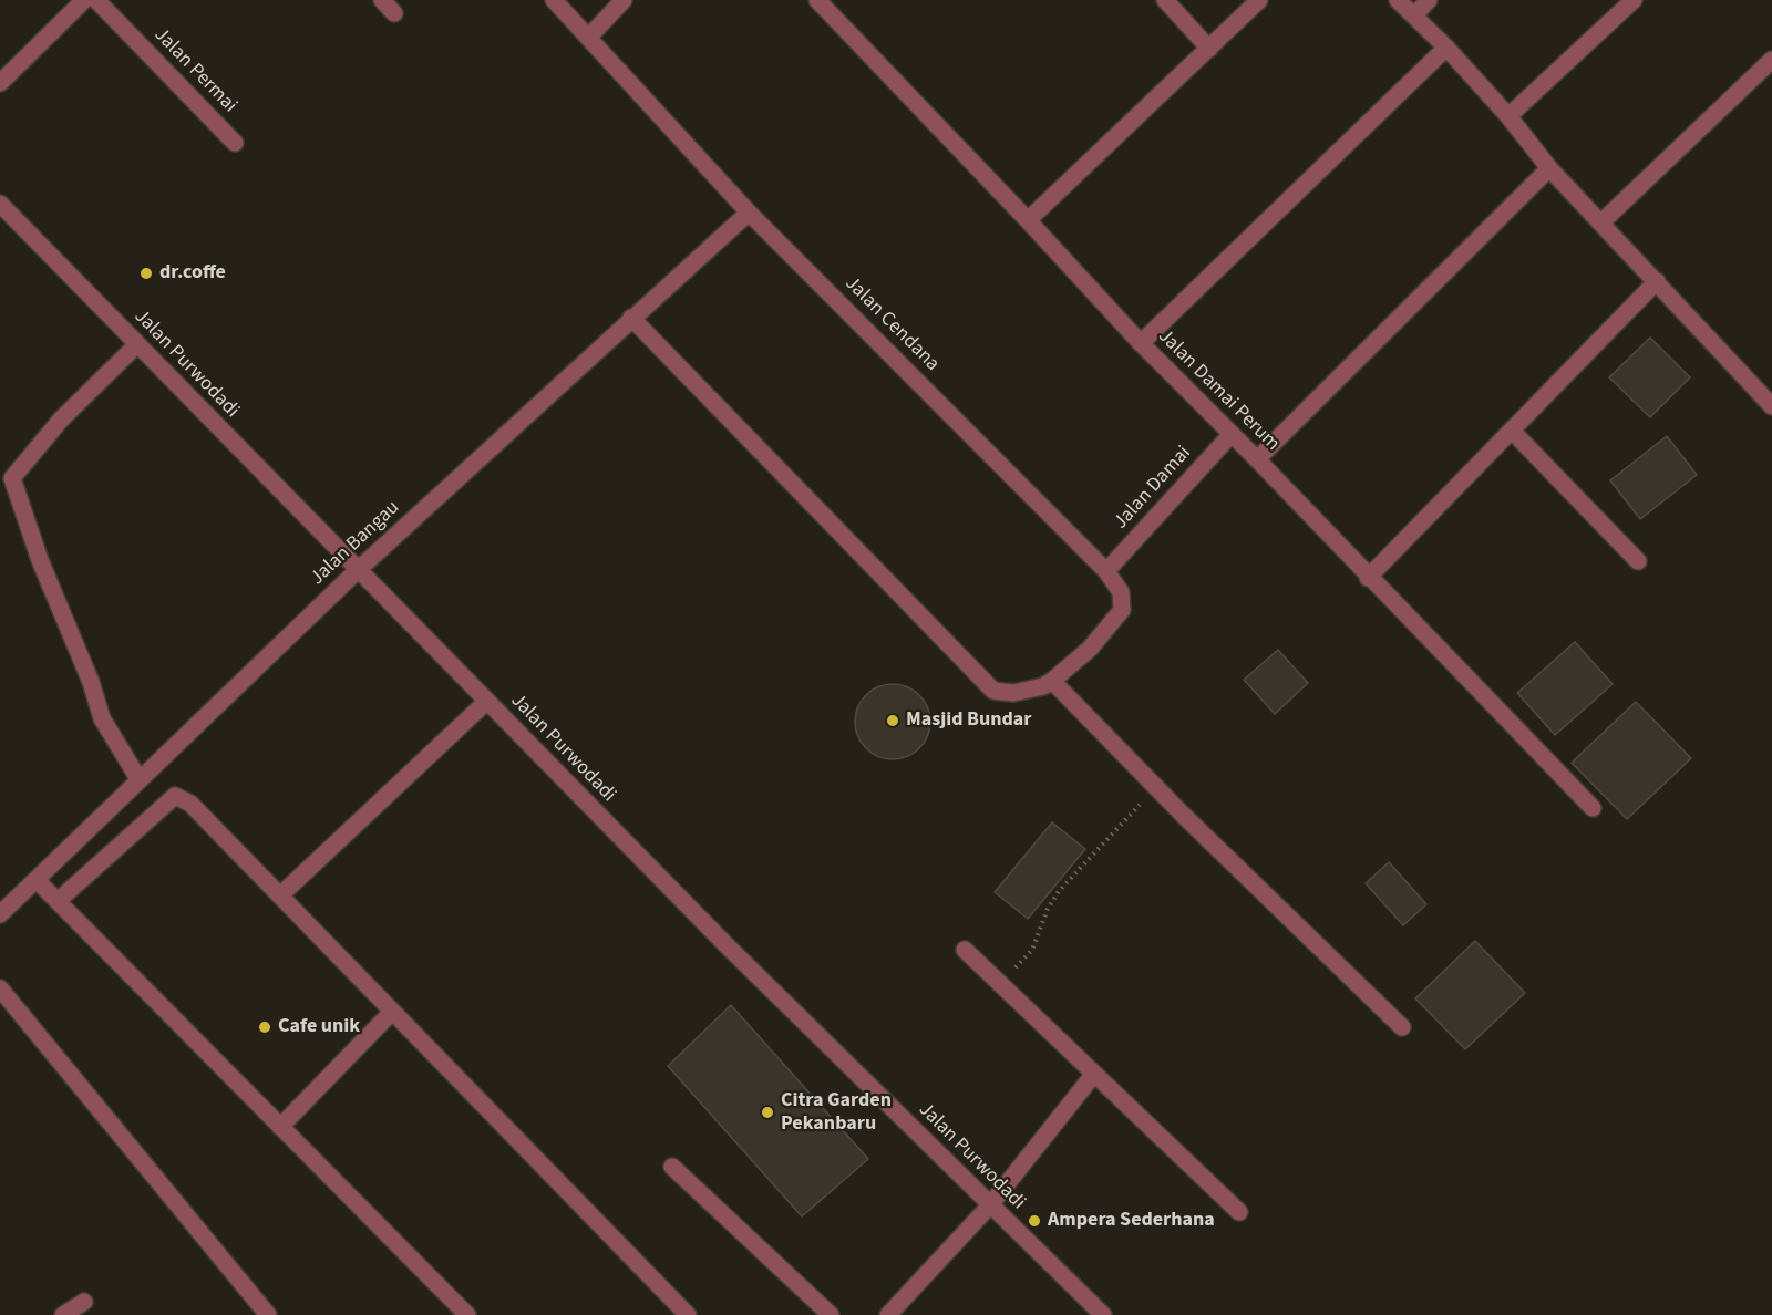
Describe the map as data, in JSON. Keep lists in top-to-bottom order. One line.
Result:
{"streets":{"street":["Jalan Permai","Jalan Cendana","Jalan Purwodadi","Jalan Damai Perum","Jalan Damai","Jalan Bangau"]},"crossings":[["Jalan Cendana","Jalan Damai"],["Jalan Cendana","Jalan Bangau"],["Jalan Purwodadi","Jalan Bangau"],["Jalan Damai Perum","Jalan Damai"]],"places":["dr.coffe","Masjid Bundar","Cafe unik","Citra Garden Pekanbaru","Ampera Sederhana"]}
